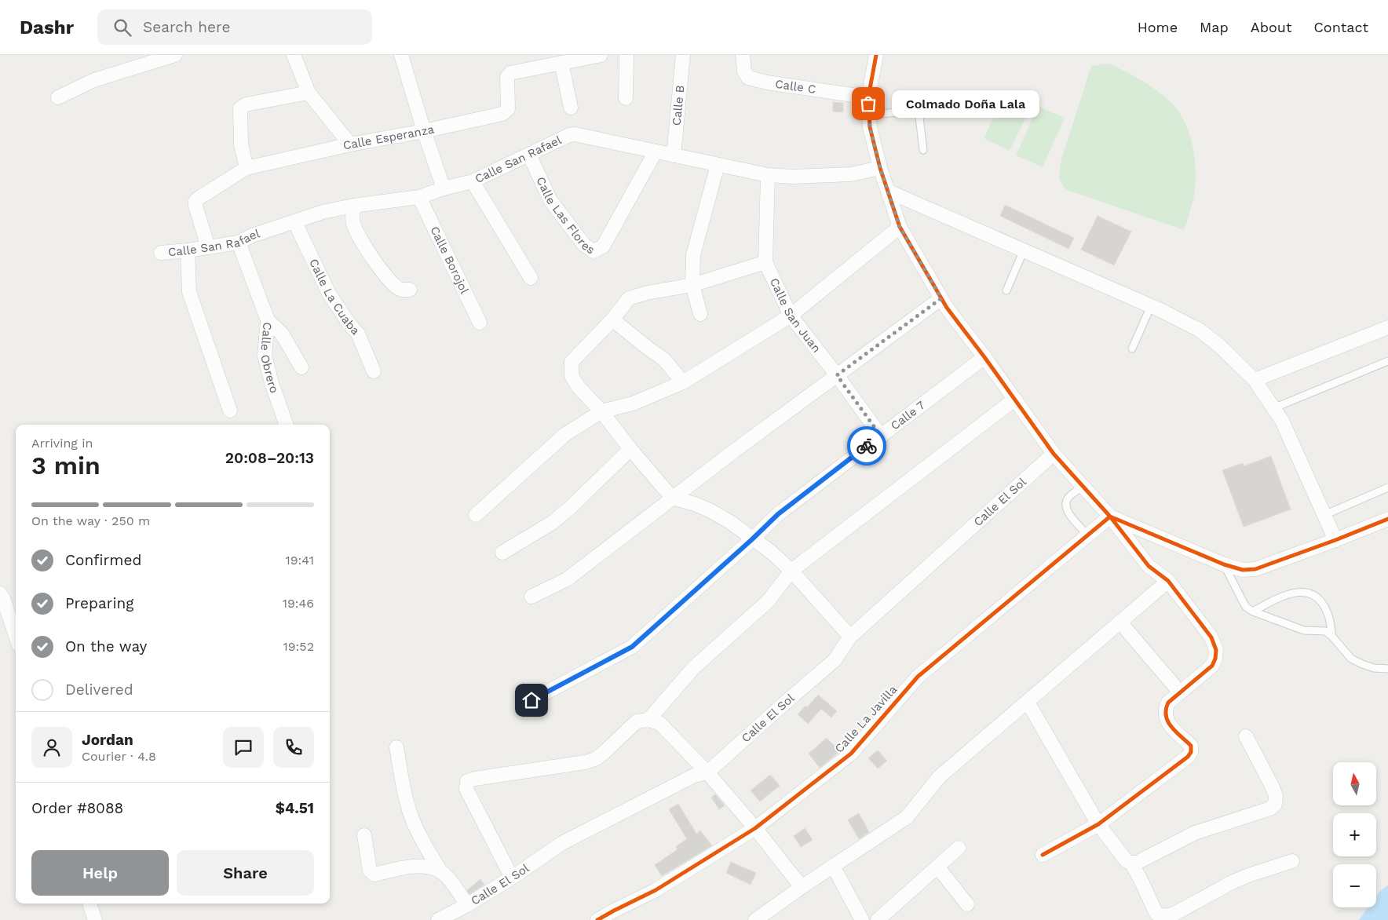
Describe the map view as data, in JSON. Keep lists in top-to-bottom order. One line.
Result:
{"streets":{"street":["Calle C","Calle B","Calle Esperanza","Calle San Rafael","Calle Las Flores","Calle Borojol","Calle La Cuaba","Calle San Juan","Calle Obrero","Calle 7","Calle El Sol","Calle La Javilla"]},"crossings":[["Calle B","Calle San Rafael"],["Calle Esperanza","Calle San Rafael"],["Calle San Rafael","Calle Las Flores"],["Calle San Rafael","Calle Borojol"],["Calle San Rafael","Calle La Cuaba"],["Calle San Rafael","Calle San Juan"],["Calle San Rafael","Calle Obrero"],["Calle San Juan","Calle 7"]],"places":["Colmado Doña Lala"],"north":"top","page":{"header":"Dashr","search":"Search here","nav":["Home","Map","About","Contact"],"bubble":"Colmado Doña Lala","heading":["3 min","Arriving in","20:08–20:13"],"panel":["Jordan","Courier · 4.8","Order #8088","$4.51"],"bar":"On the way · 250 m","list":[["Confirmed","19:41"],["Preparing","19:46"],["On the way","19:52"],"Delivered"],"map_buttons":["+","−"],"buttons":["Help","Share"]}}
